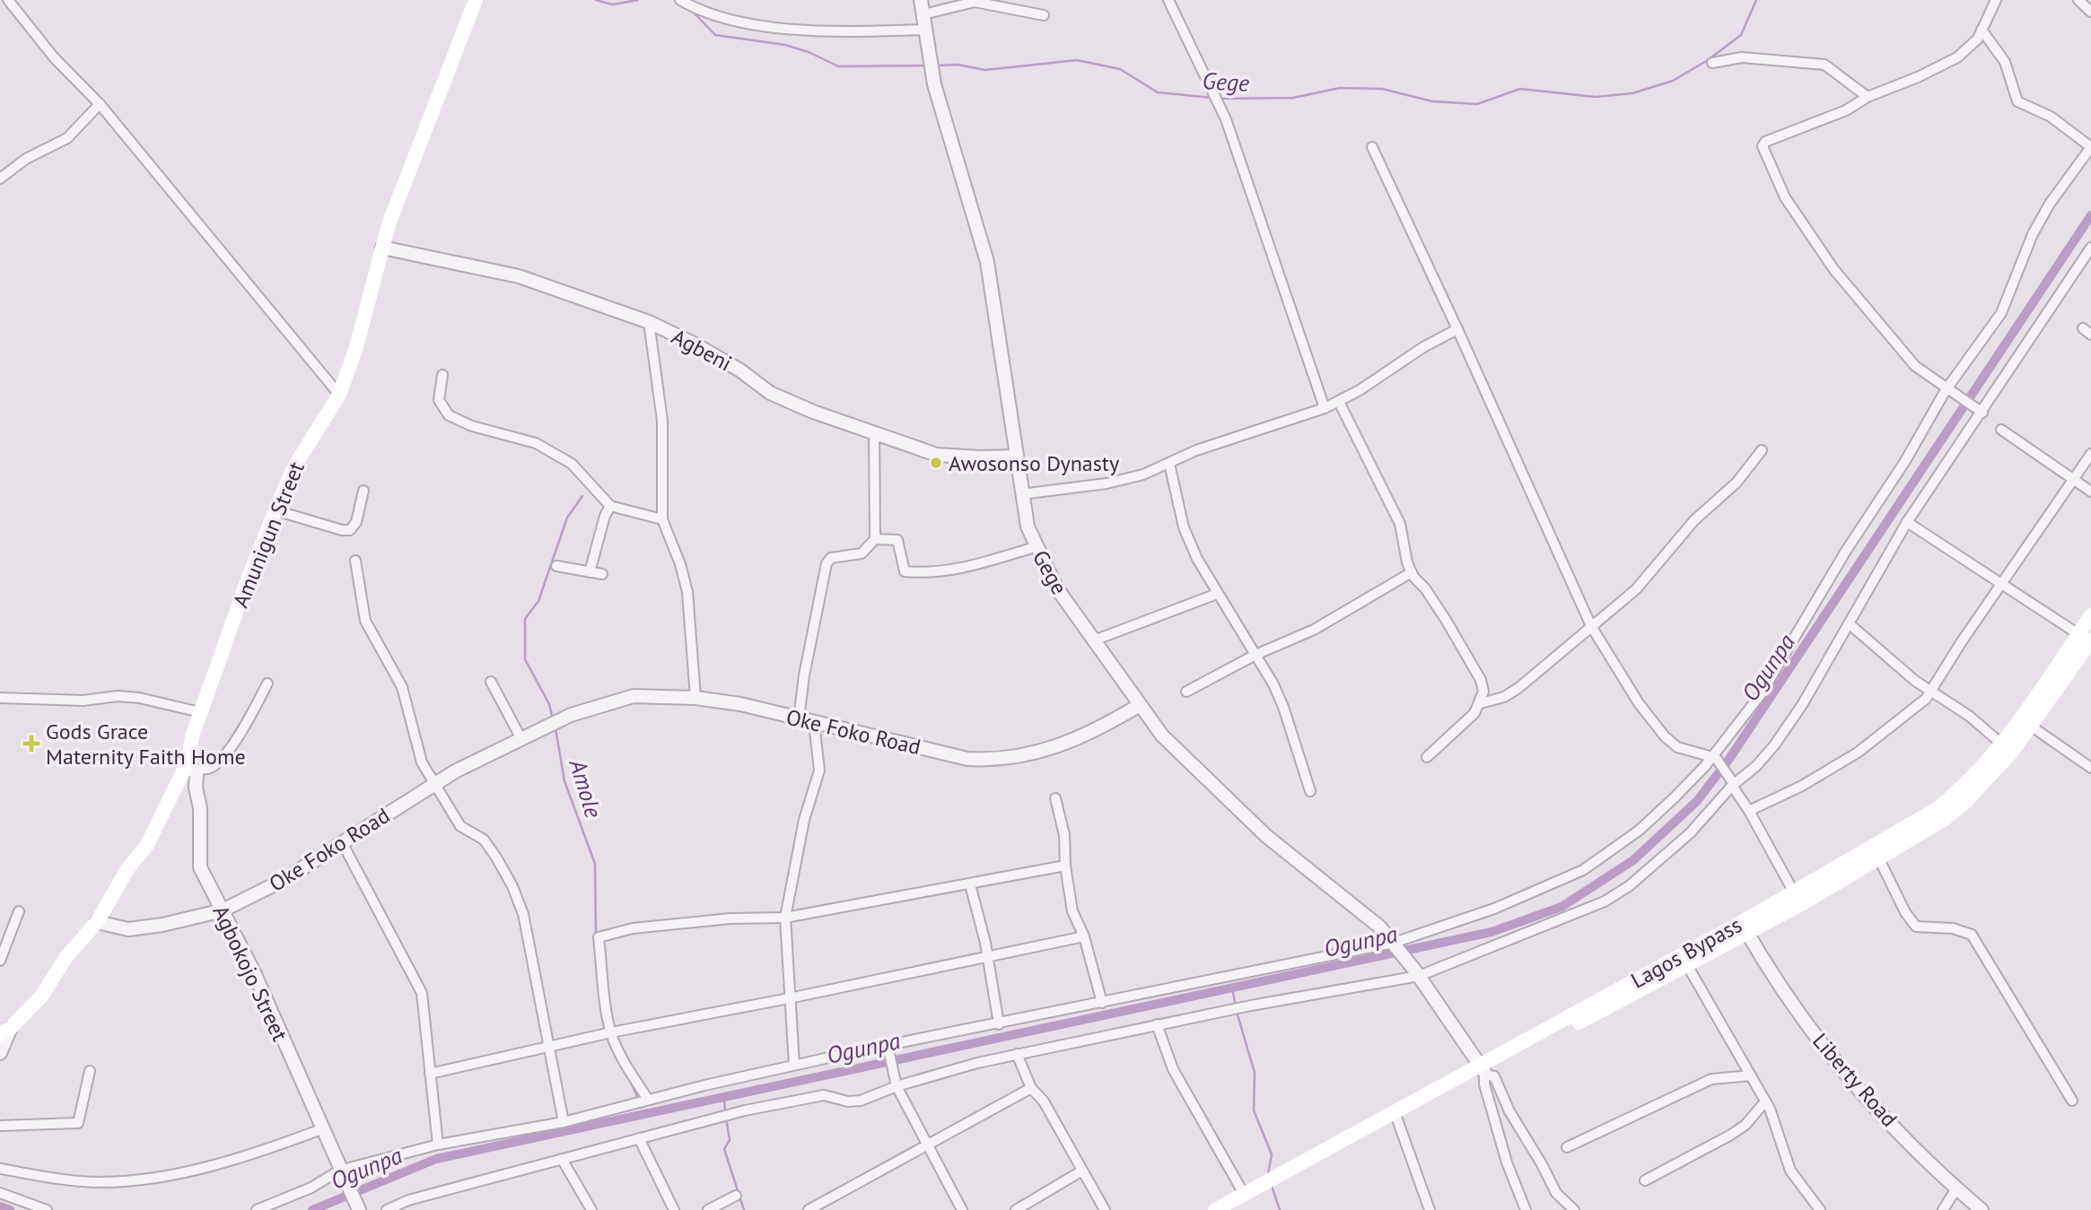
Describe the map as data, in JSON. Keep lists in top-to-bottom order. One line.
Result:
{"streets":{"main road":["Amunigun Street","Lagos Bypass"],"street":["Agbeni","Gege","Oke Foko Road","Agbokojo Street","Liberty Road"]},"crossings":[["Agbeni","Amunigun Street"],["Agbeni","Gege"],["Amunigun Street","Oke Foko Road"],["Amunigun Street","Agbokojo Street"],["Gege","Oke Foko Road"],["Gege","Lagos Bypass"],["Oke Foko Road","Agbokojo Street"],["Lagos Bypass","Liberty Road"]],"water":["Gege","Ogunpa","Amole"],"places":{"other":["Awosonso Dynasty"],"health":["Gods Grace Maternity Faith Home"]}}
